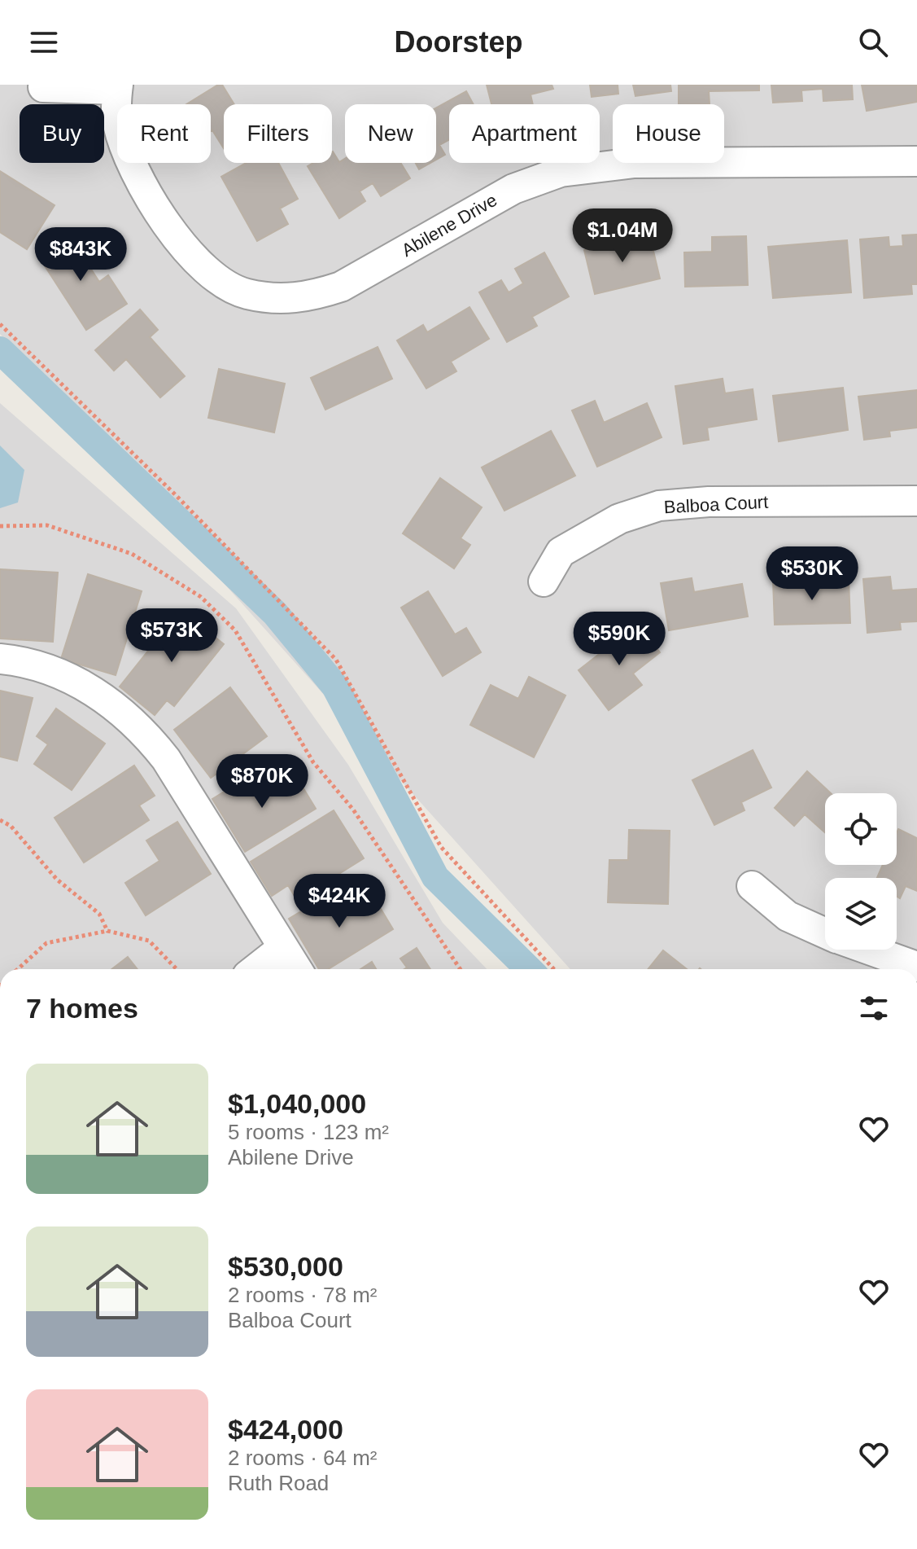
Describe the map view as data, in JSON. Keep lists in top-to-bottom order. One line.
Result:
{"streets":{"street":["Abilene Drive","Balboa Court"]},"page":{"header":"Doorstep","chip":["Buy","Rent","Filters","New","Apartment","House"],"price":["$1.04M","$843K","$530K","$573K","$590K","$870K","$424K"],"heading":"7 homes","list":[{"name":"$1,040,000","note":"5 rooms · 123 m² · Abilene Drive"},{"name":"$530,000","note":"2 rooms · 78 m² · Balboa Court"},{"name":"$424,000","note":"2 rooms · 64 m² · Ruth Road"}]}}
